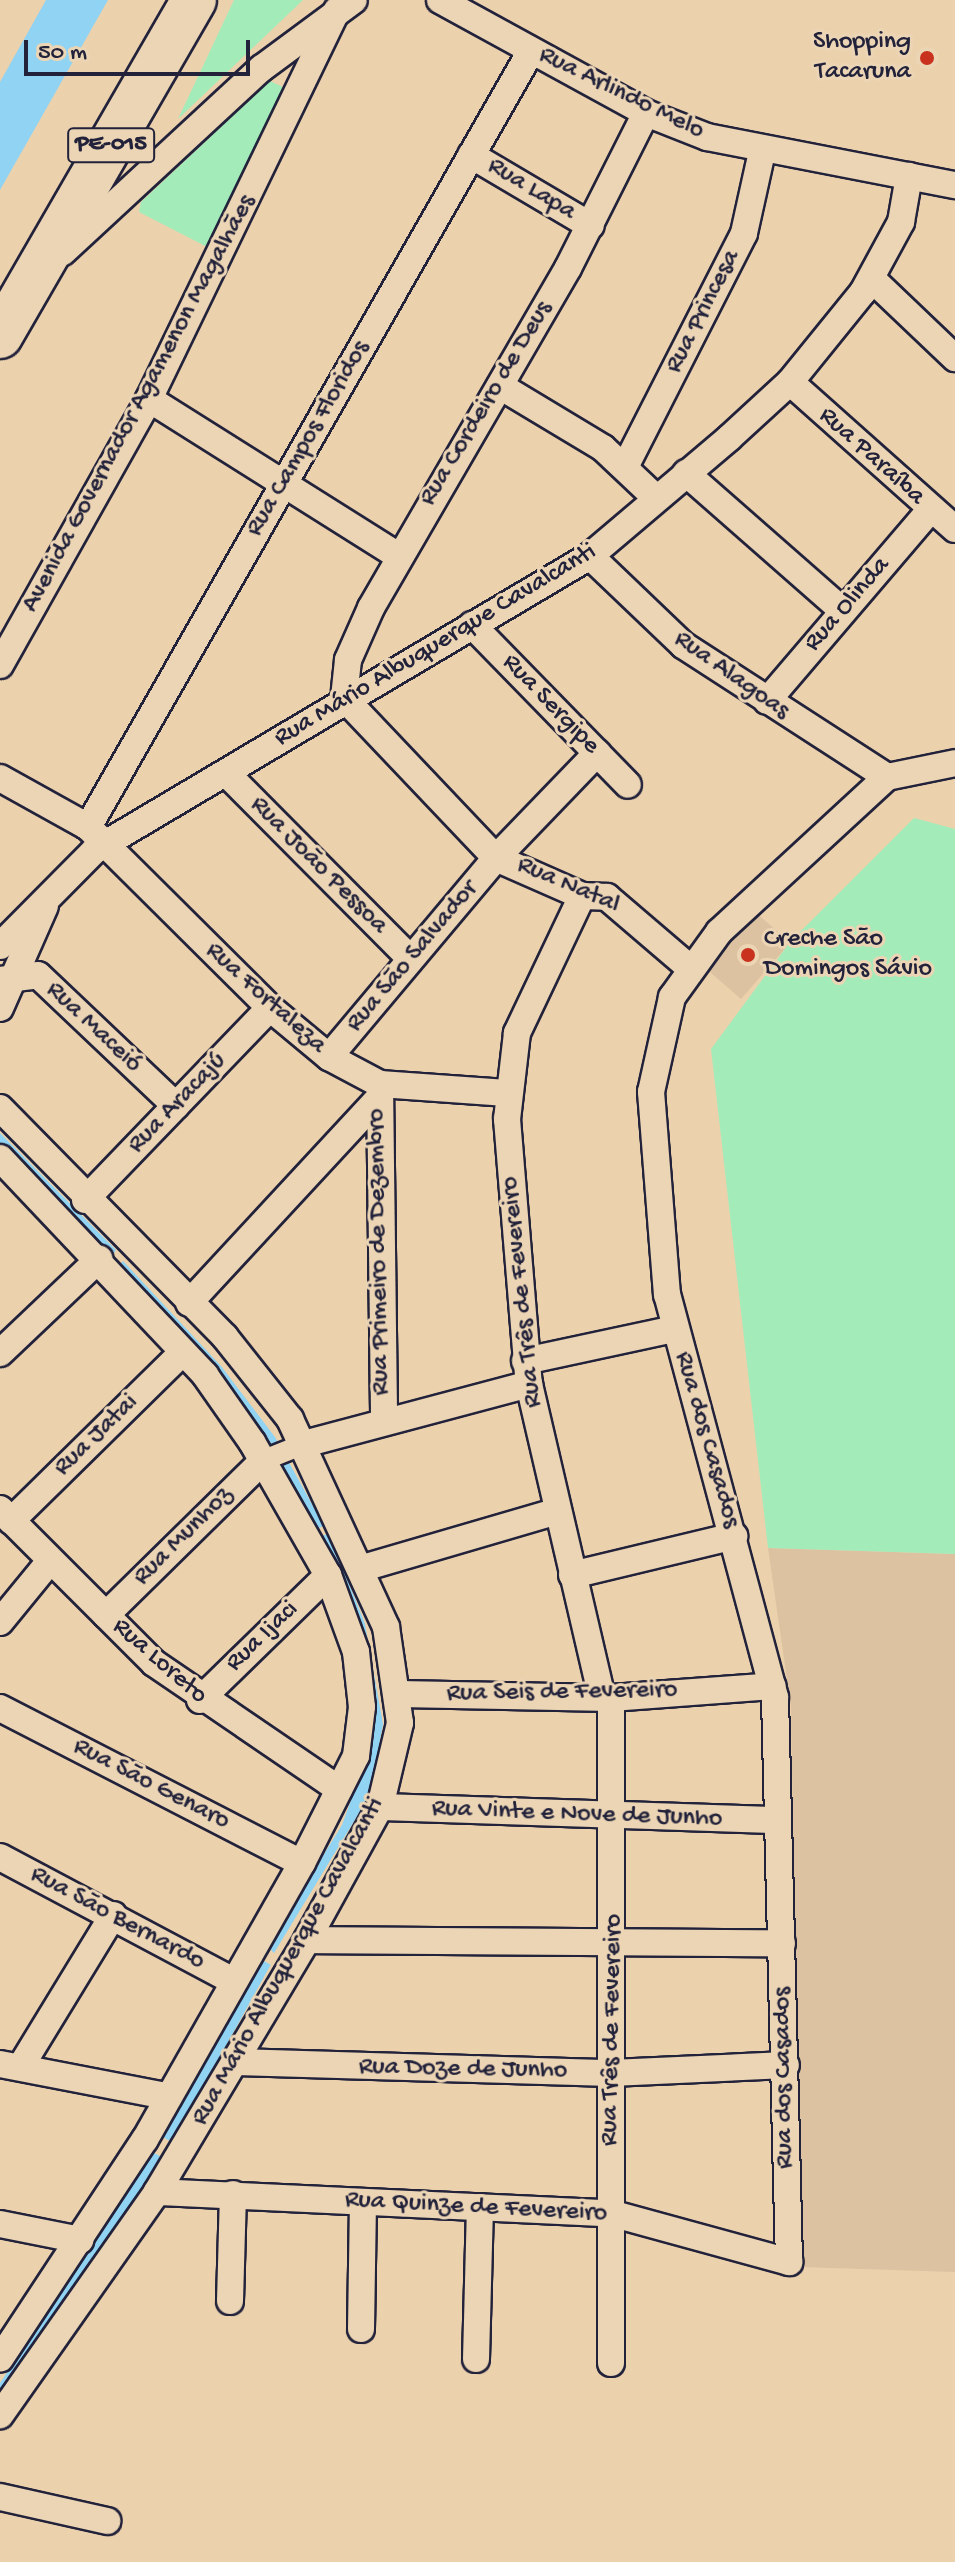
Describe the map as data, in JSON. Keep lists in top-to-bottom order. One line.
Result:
{"streets":{"highway":["PE-015"],"street":["Rua Arlindo Melo","Rua Lapa","Rua Princesa","Avenida Governador Agamenon Magalhães","Rua Cordeiro de Deus","Rua Campos Floridos","Rua Paraíba","Rua Olinda","Rua Mário Albuquerque Cavalcanti","Rua Alagoas","Rua Sergipe","Rua João Pessoa","Rua Natal","Rua São Salvador","Rua Fortaleza","Rua Maceió","Rua Aracajú","Rua Primeiro de Dezembro","Rua Três de Fevereiro","Rua Jatai","Rua dos Casados","Rua Munhoz","Rua Ijaci","Rua Loreto","Rua Seis de Fevereiro","Rua São Genaro","Rua Vinte e Nove de Junho","Rua São Bernardo","Rua Doze de Junho","Rua Quinze de Fevereiro"]},"crossings":[["Rua Arlindo Melo","Rua Princesa"],["Rua Arlindo Melo","Rua Cordeiro de Deus"],["Rua Arlindo Melo","Rua Campos Floridos"],["Rua Arlindo Melo","Rua Mário Albuquerque Cavalcanti"],["Rua Lapa","Rua Cordeiro de Deus"],["Rua Lapa","Rua Campos Floridos"],["Rua Cordeiro de Deus","Rua Mário Albuquerque Cavalcanti"],["Rua Cordeiro de Deus","Rua Natal"],["Rua Campos Floridos","Rua Mário Albuquerque Cavalcanti"],["Rua Campos Floridos","Rua Fortaleza"],["Rua Paraíba","Rua Olinda"],["Rua Paraíba","Rua Mário Albuquerque Cavalcanti"],["Rua Olinda","Rua Alagoas"],["Rua Mário Albuquerque Cavalcanti","Rua Alagoas"],["Rua Mário Albuquerque Cavalcanti","Rua Sergipe"],["Rua Mário Albuquerque Cavalcanti","Rua João Pessoa"],["Rua Mário Albuquerque Cavalcanti","Rua Natal"],["Rua Mário Albuquerque Cavalcanti","Rua Fortaleza"],["Rua Mário Albuquerque Cavalcanti","Rua Maceió"],["Rua Mário Albuquerque Cavalcanti","Rua Aracajú"],["Rua Mário Albuquerque Cavalcanti","Rua Jatai"],["Rua Mário Albuquerque Cavalcanti","Rua Munhoz"],["Rua Mário Albuquerque Cavalcanti","Rua Ijaci"],["Rua Mário Albuquerque Cavalcanti","Rua Loreto"],["Rua Mário Albuquerque Cavalcanti","Rua Seis de Fevereiro"],["Rua Mário Albuquerque Cavalcanti","Rua São Genaro"],["Rua Mário Albuquerque Cavalcanti","Rua Vinte e Nove de Junho"],["Rua Mário Albuquerque Cavalcanti","Rua São Bernardo"],["Rua Mário Albuquerque Cavalcanti","Rua Doze de Junho"],["Rua Mário Albuquerque Cavalcanti","Rua Quinze de Fevereiro"],["Rua Alagoas","Rua dos Casados"],["Rua Sergipe","Rua São Salvador"],["Rua João Pessoa","Rua São Salvador"],["Rua Natal","Rua São Salvador"],["Rua Natal","Rua Três de Fevereiro"],["Rua Natal","Rua dos Casados"],["Rua São Salvador","Rua Fortaleza"],["Rua Fortaleza","Rua Aracajú"],["Rua Fortaleza","Rua Primeiro de Dezembro"],["Rua Fortaleza","Rua Três de Fevereiro"],["Rua Maceió","Rua Aracajú"],["Rua Três de Fevereiro","Rua Seis de Fevereiro"],["Rua Três de Fevereiro","Rua Vinte e Nove de Junho"],["Rua Três de Fevereiro","Rua Doze de Junho"],["Rua Três de Fevereiro","Rua Quinze de Fevereiro"],["Rua Jatai","Rua Loreto"],["Rua dos Casados","Rua Seis de Fevereiro"],["Rua dos Casados","Rua Vinte e Nove de Junho"],["Rua dos Casados","Rua Doze de Junho"],["Rua dos Casados","Rua Quinze de Fevereiro"],["Rua Munhoz","Rua Loreto"],["Rua Ijaci","Rua Loreto"]],"places":["Shopping Tacaruna","Creche São Domingos Sávio"],"scale_bar":"50 m"}
